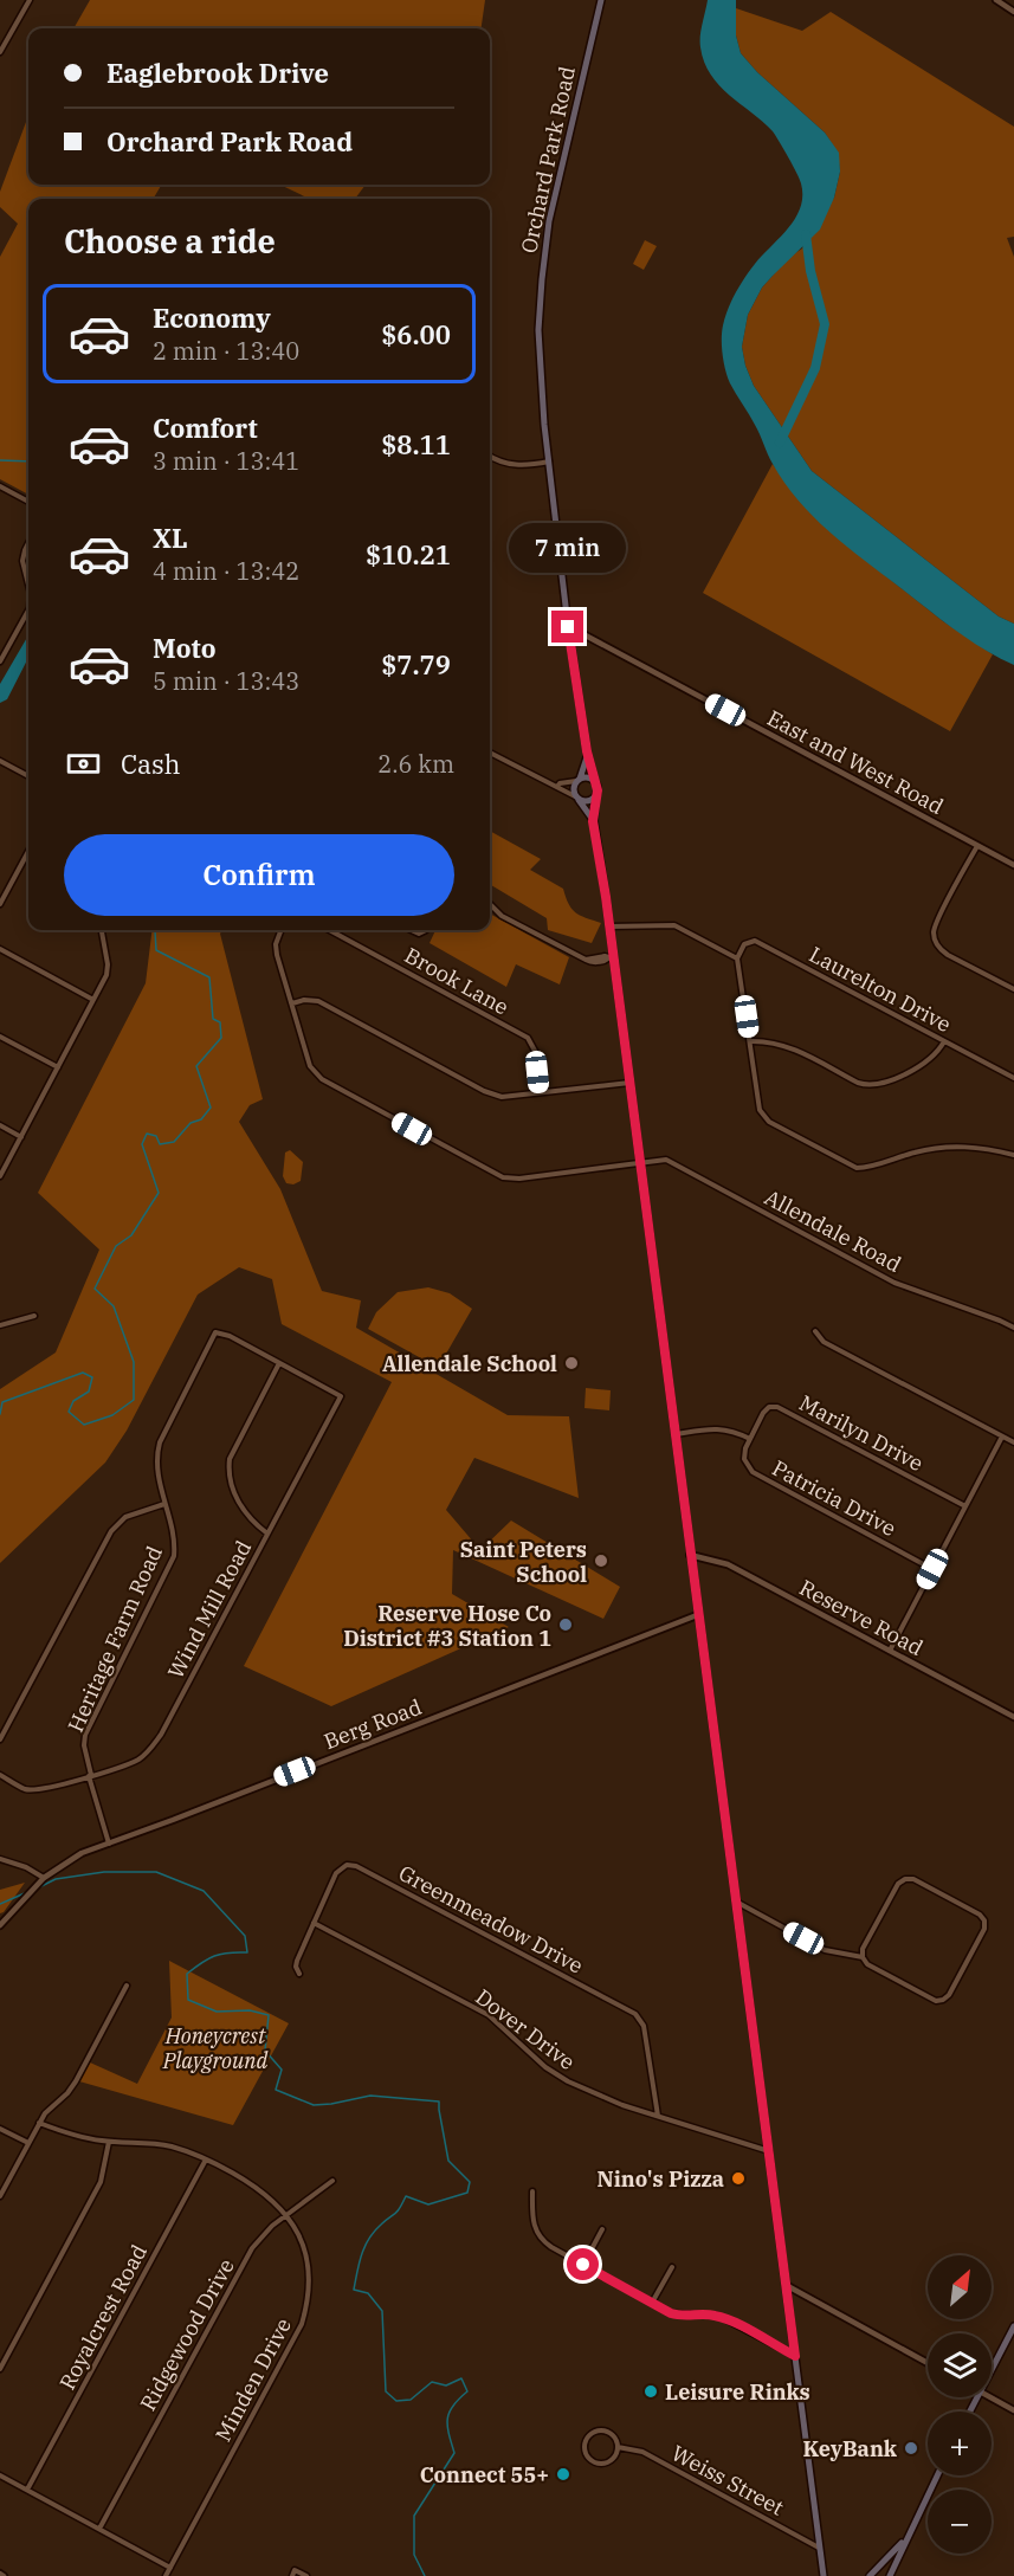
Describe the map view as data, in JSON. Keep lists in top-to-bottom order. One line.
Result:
{"streets":{"main road":["Orchard Park Road"],"street":["East and West Road","Brook Lane","Laurelton Drive","Allendale Road","Marilyn Drive","Patricia Drive","Wind Mill Road","Reserve Road","Heritage Farm Road","Berg Road","Greenmeadow Drive","Dover Drive","Royalcrest Road","Ridgewood Drive","Minden Drive","Weiss Street"]},"crossings":[["Orchard Park Road","East and West Road"],["Marilyn Drive","Patricia Drive"],["Wind Mill Road","Heritage Farm Road"],["Heritage Farm Road","Berg Road"],["Greenmeadow Drive","Dover Drive"],["Royalcrest Road","Minden Drive"],["Ridgewood Drive","Minden Drive"]],"parks":["Honeycrest Playground"],"places":["Allendale School","Saint Peters School","Reserve Hose Co District #3 Station 1","Nino's Pizza","Leisure Rinks","KeyBank","Connect 55+"],"north":"top right","page":{"banner":["Eaglebrook Drive","Orchard Park Road"],"heading":"Choose a ride","list":[{"name":"Economy","note":"2 min · 13:40","value":"$6.00"},{"name":"Comfort","note":"3 min · 13:41","value":"$8.11"},{"name":"XL","note":"4 min · 13:42","value":"$10.21"},{"name":"Moto","note":"5 min · 13:43","value":"$7.79"}],"bubble":"7 min","pay":["Cash","2.6 km"],"buttons":"Confirm","map_buttons":["+","−"]}}
